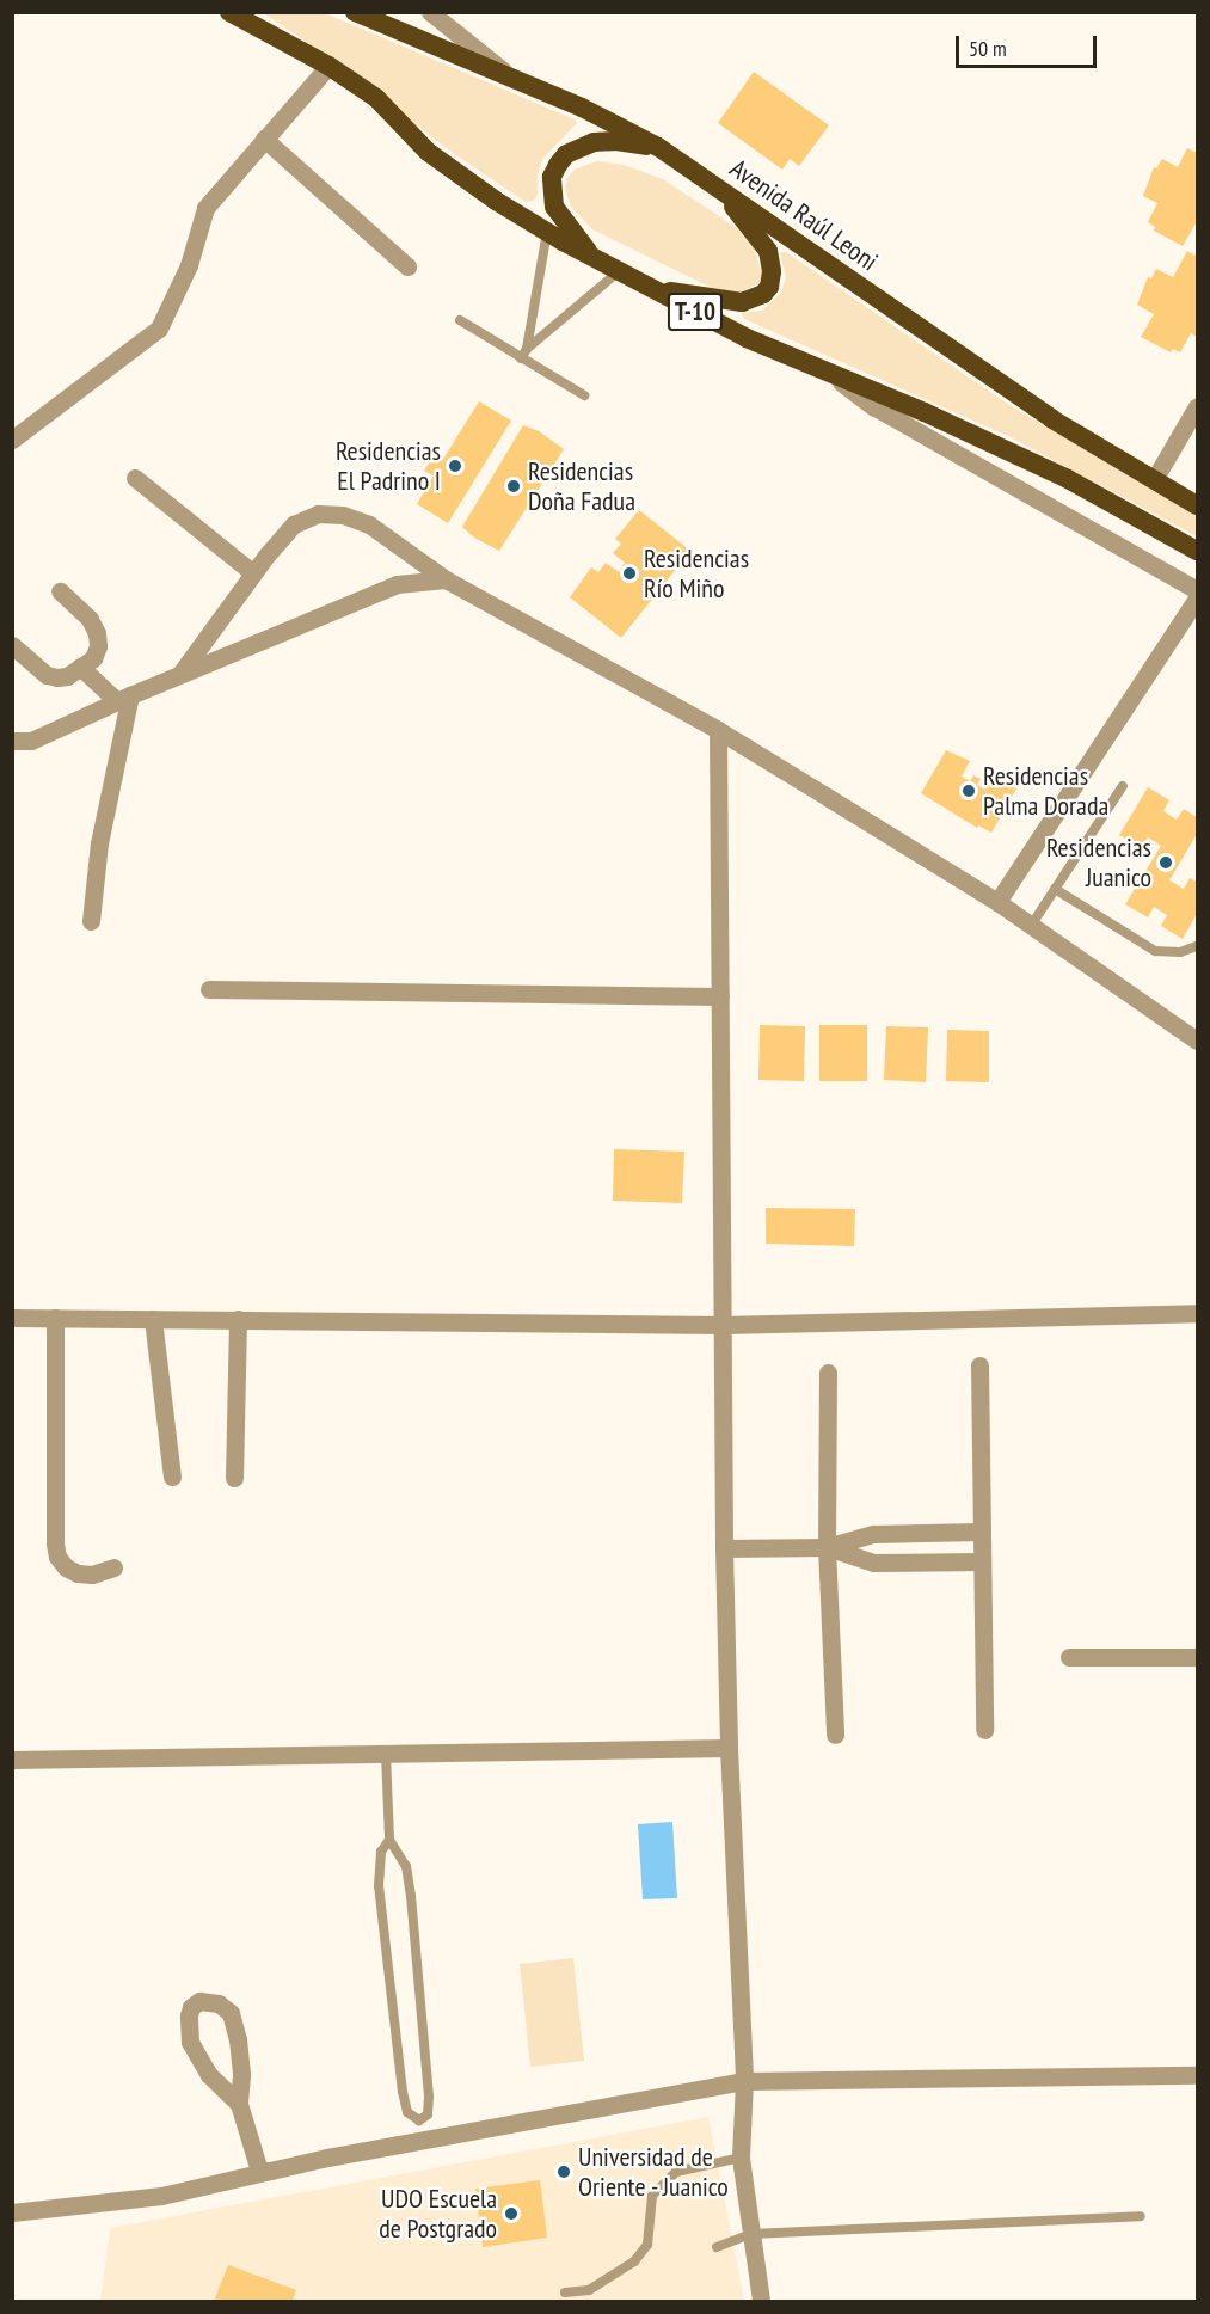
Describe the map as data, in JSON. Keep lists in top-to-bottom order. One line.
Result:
{"streets":{"highway":["Avenida Raúl Leoni","T-10"]},"places":["Residencias El Padrino I","Residencias Doña Fadua","Residencias Río Miño","Residencias Palma Dorada","Residencias Juanico","Universidad de Oriente - Juanico","UDO Escuela de Postgrado"],"scale_bar":"50 m"}
